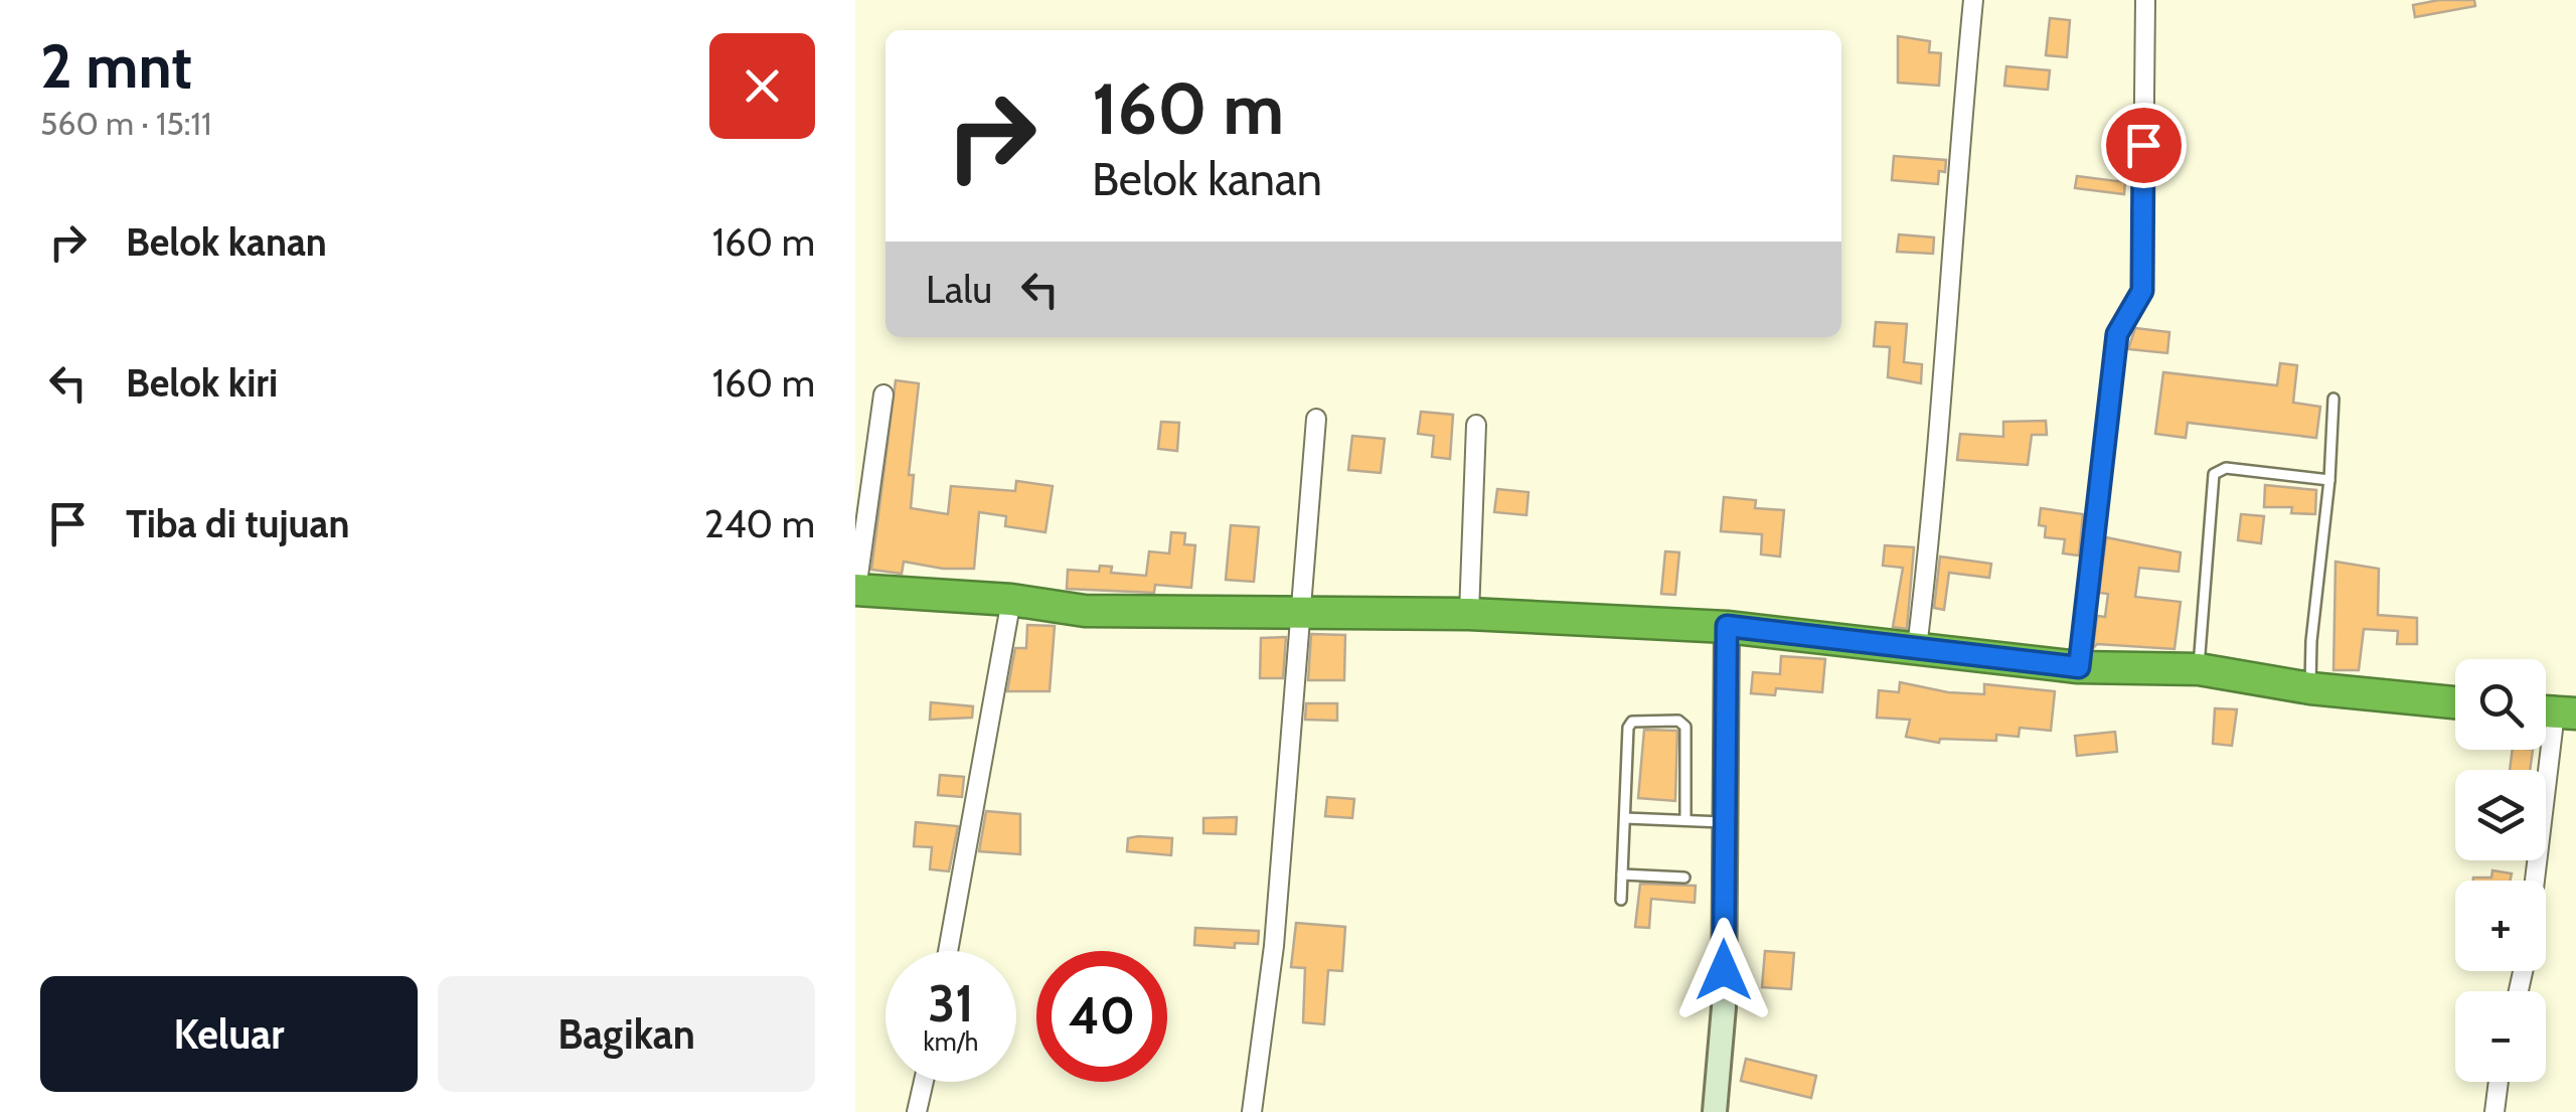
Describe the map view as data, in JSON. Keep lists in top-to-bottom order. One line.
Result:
{"page":{"heading":["2 mnt","560 m · 15:11"],"turn":["160 m","Belok kanan"],"list":[{"name":"Belok kanan","value":"160 m"},{"name":"Belok kiri","value":"160 m"},{"name":"Tiba di tujuan","value":"240 m"}],"then":"Lalu","map_buttons":["+","−"],"speed":"31 km/h","limit":"40","buttons":["Keluar","Bagikan"]}}
